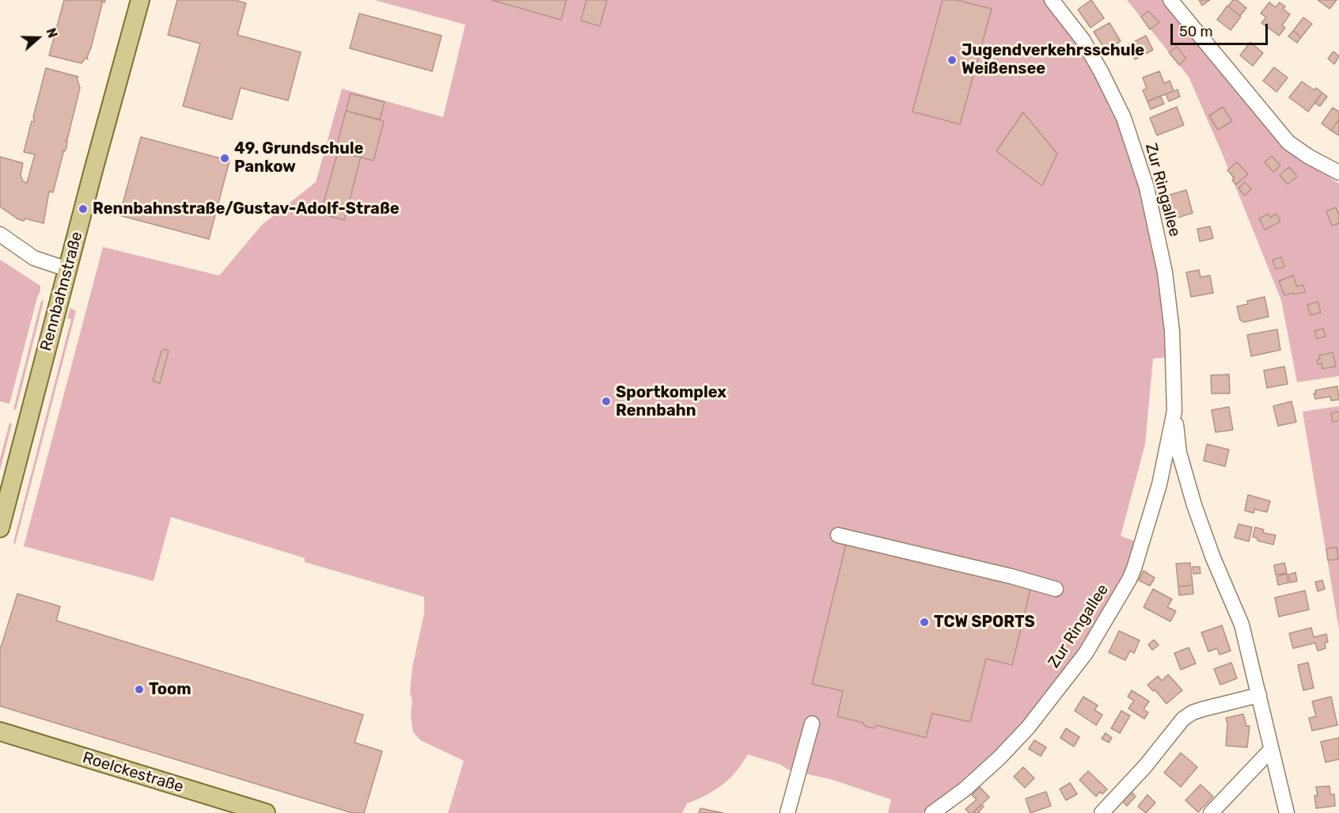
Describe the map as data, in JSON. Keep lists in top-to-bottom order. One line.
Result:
{"streets":{"main road":["Rennbahnstraße","Roelckestraße"],"street":["Zur Ringallee"]},"places":["Jugendverkehrsschule Weißensee","49. Grundschule Pankow","Rennbahnstraße/Gustav-Adolf-Straße","Sportkomplex Rennbahn","TCW SPORTS","Toom"],"scale_bar":"50 m","north":"right"}
